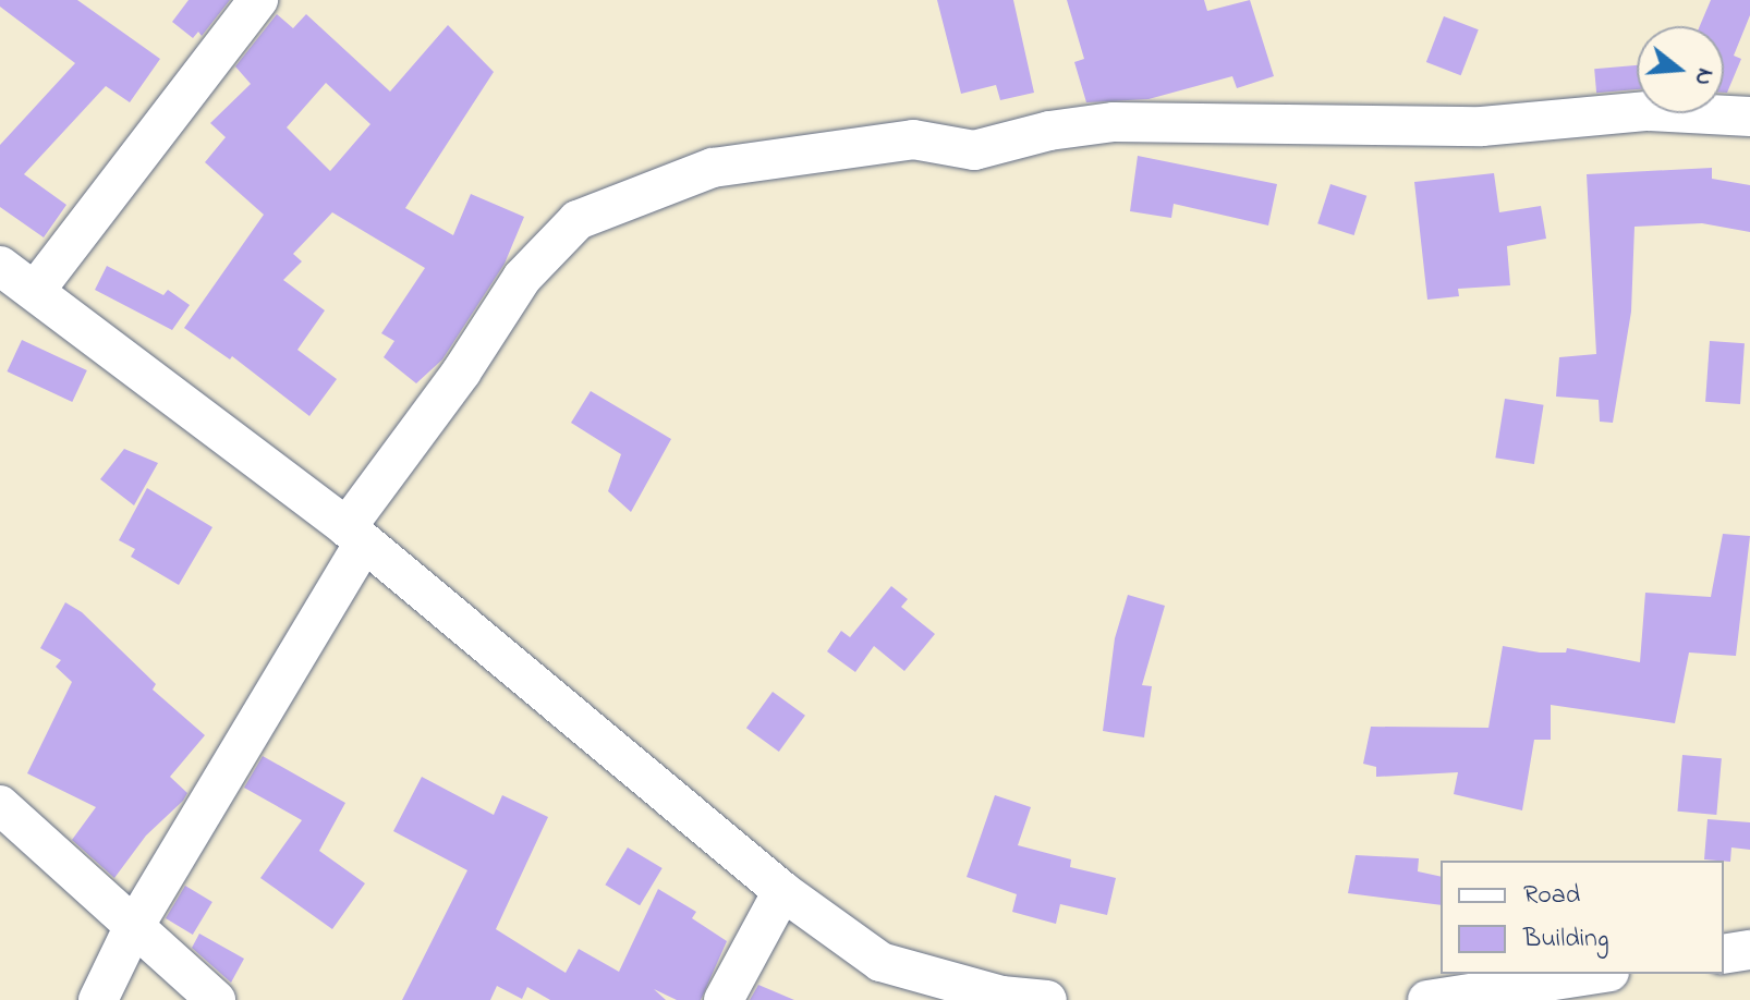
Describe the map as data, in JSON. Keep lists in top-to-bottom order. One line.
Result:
{"legend":["Road","Building"],"north":"right"}
